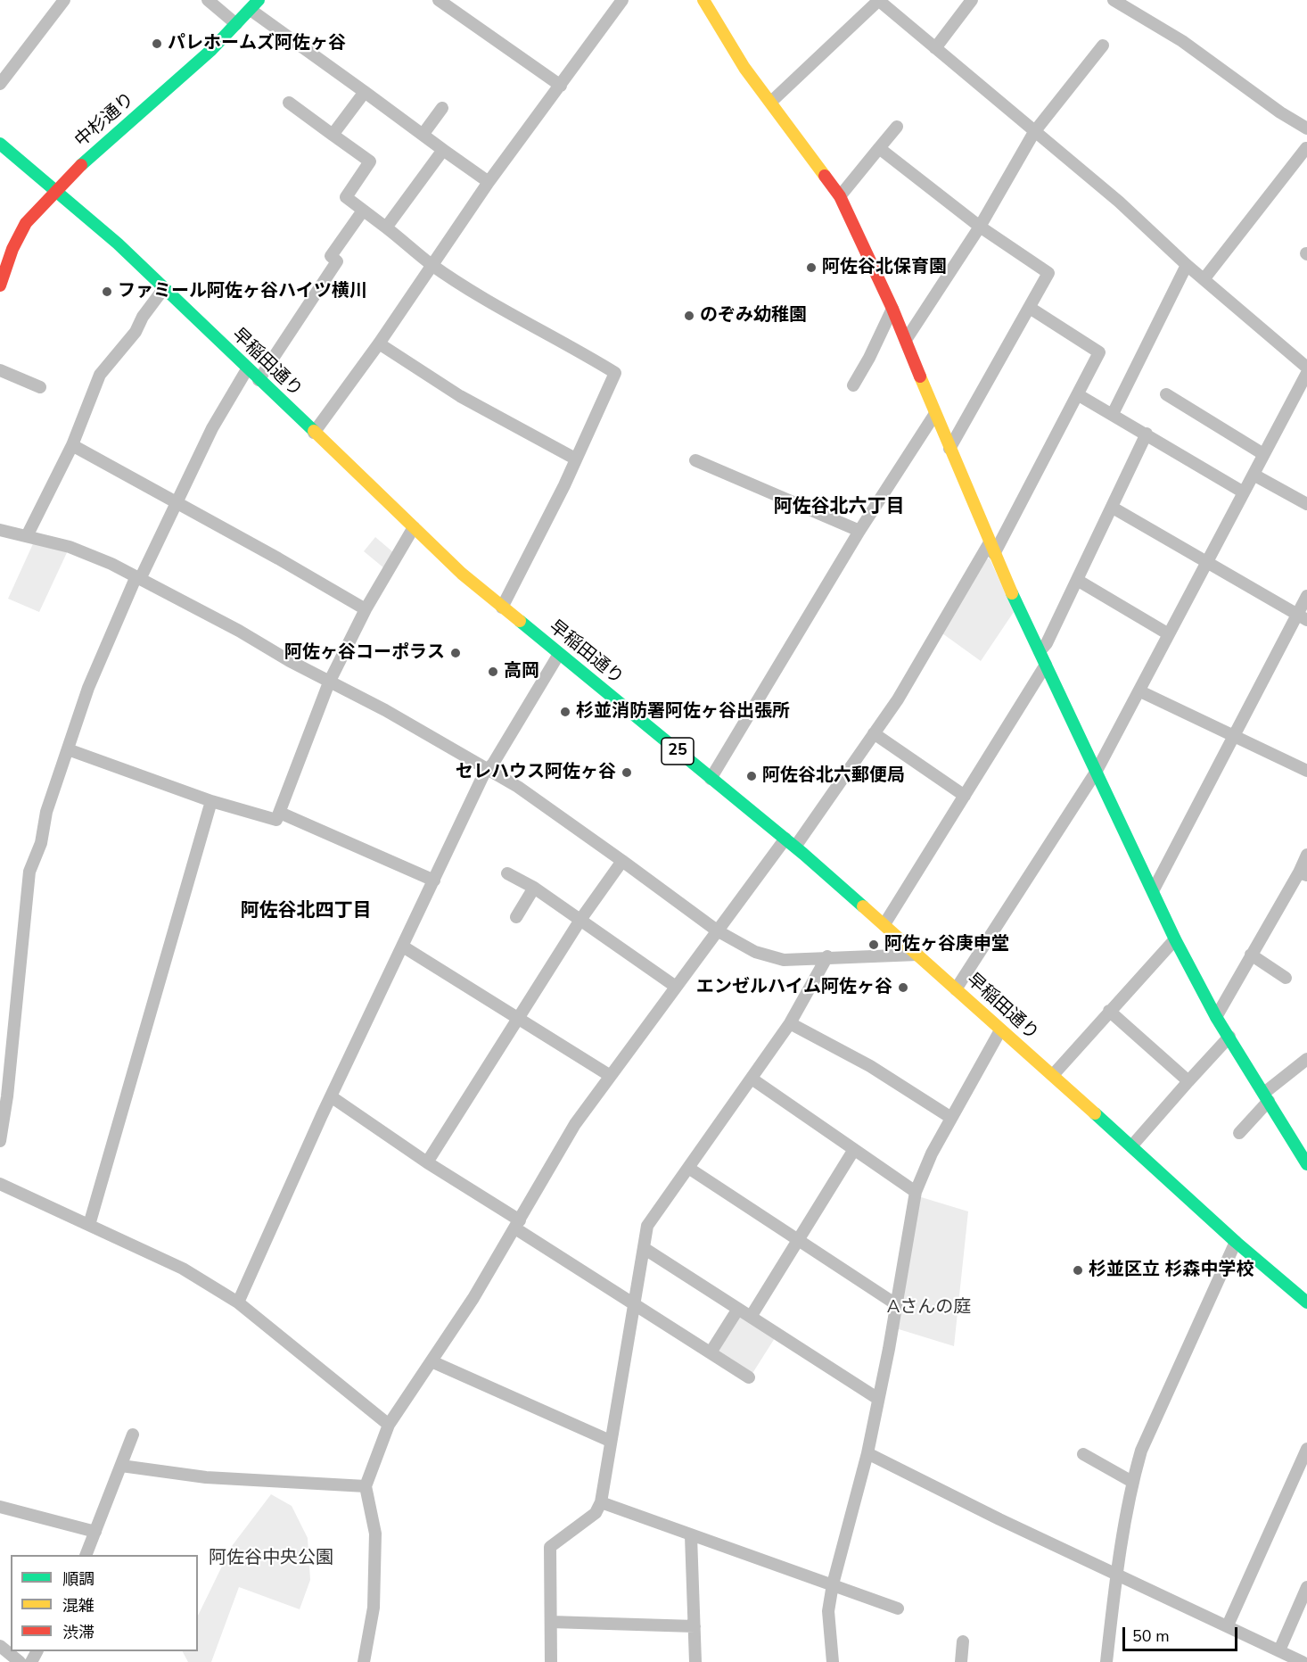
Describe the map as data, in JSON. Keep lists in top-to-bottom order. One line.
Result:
{"streets":{"main road":["中杉通り","早稲田通り","25"]},"crossings":[["中杉通り","早稲田通り"]],"districts":["阿佐谷北六丁目","阿佐谷北四丁目"],"parks":["Aさんの庭","阿佐谷中央公園"],"places":["パレホームズ阿佐ヶ谷","阿佐谷北保育園","ファミール阿佐ヶ谷ハイツ横川","のぞみ幼稚園","阿佐ヶ谷コーポラス","高岡","杉並消防署阿佐ヶ谷出張所","セレハウス阿佐ヶ谷","阿佐谷北六郵便局","阿佐ヶ谷庚申堂","エンゼルハイム阿佐ヶ谷","杉並区立 杉森中学校"],"legend":["順調","混雑","渋滞"],"scale_bar":"50 m"}
